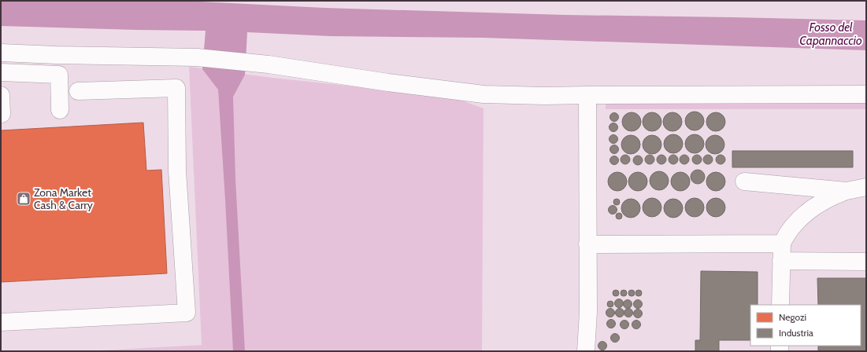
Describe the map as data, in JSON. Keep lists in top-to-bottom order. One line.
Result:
{"water":["Fosso del Capannaccio"],"places":{"shop":["Zona Market Cash & Carry"]},"legend":["Negozi","Industria"]}
